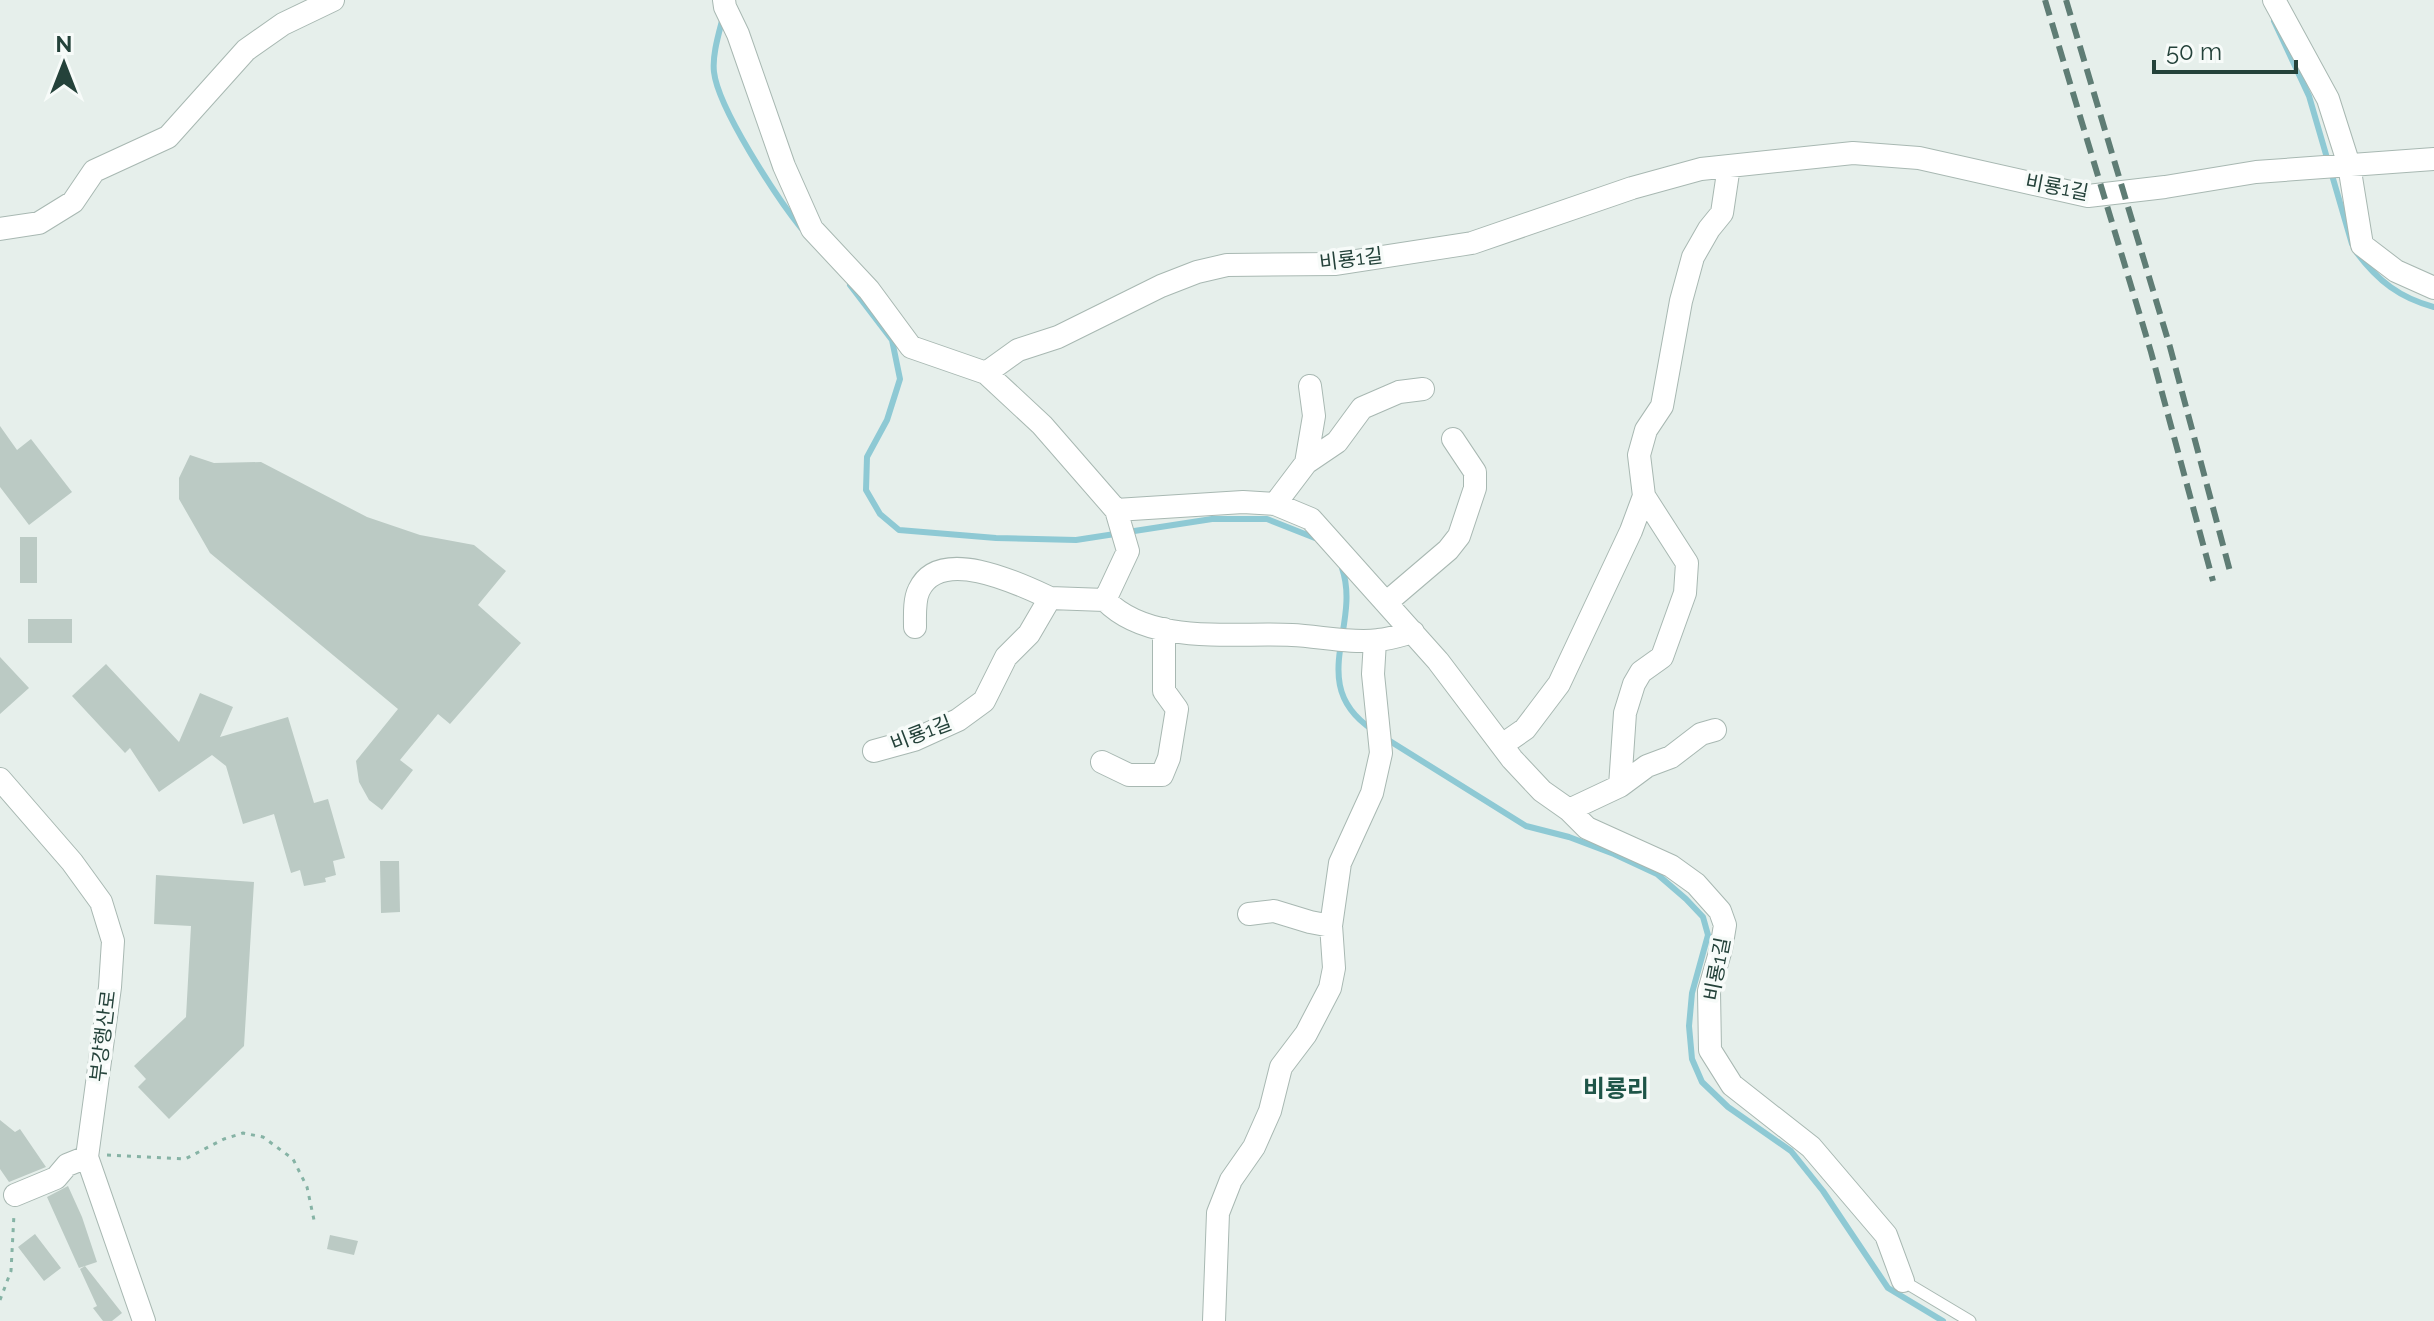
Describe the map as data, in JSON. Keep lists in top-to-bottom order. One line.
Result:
{"streets":{"street":["비룡1길","부강행산로"]},"districts":["비룡리"],"scale_bar":"50 m","north":"top"}
